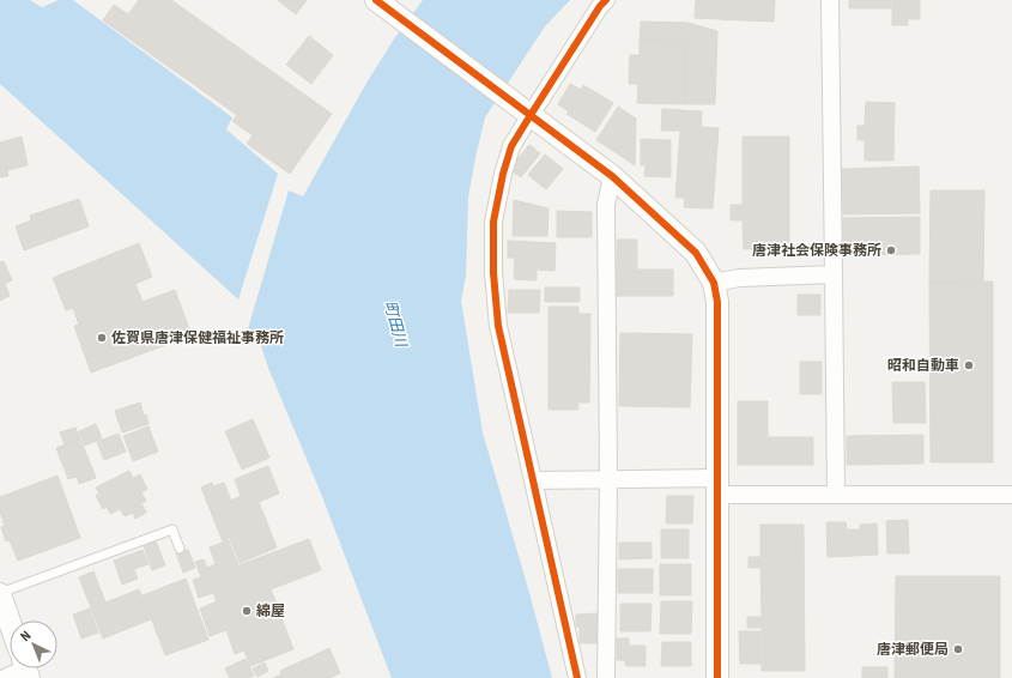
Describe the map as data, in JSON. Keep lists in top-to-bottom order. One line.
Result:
{"water":["町田川"],"places":["唐津社会保険事務所","佐賀県唐津保健福祉事務所","昭和自動車","綿屋","唐津郵便局"],"north":"top left"}
